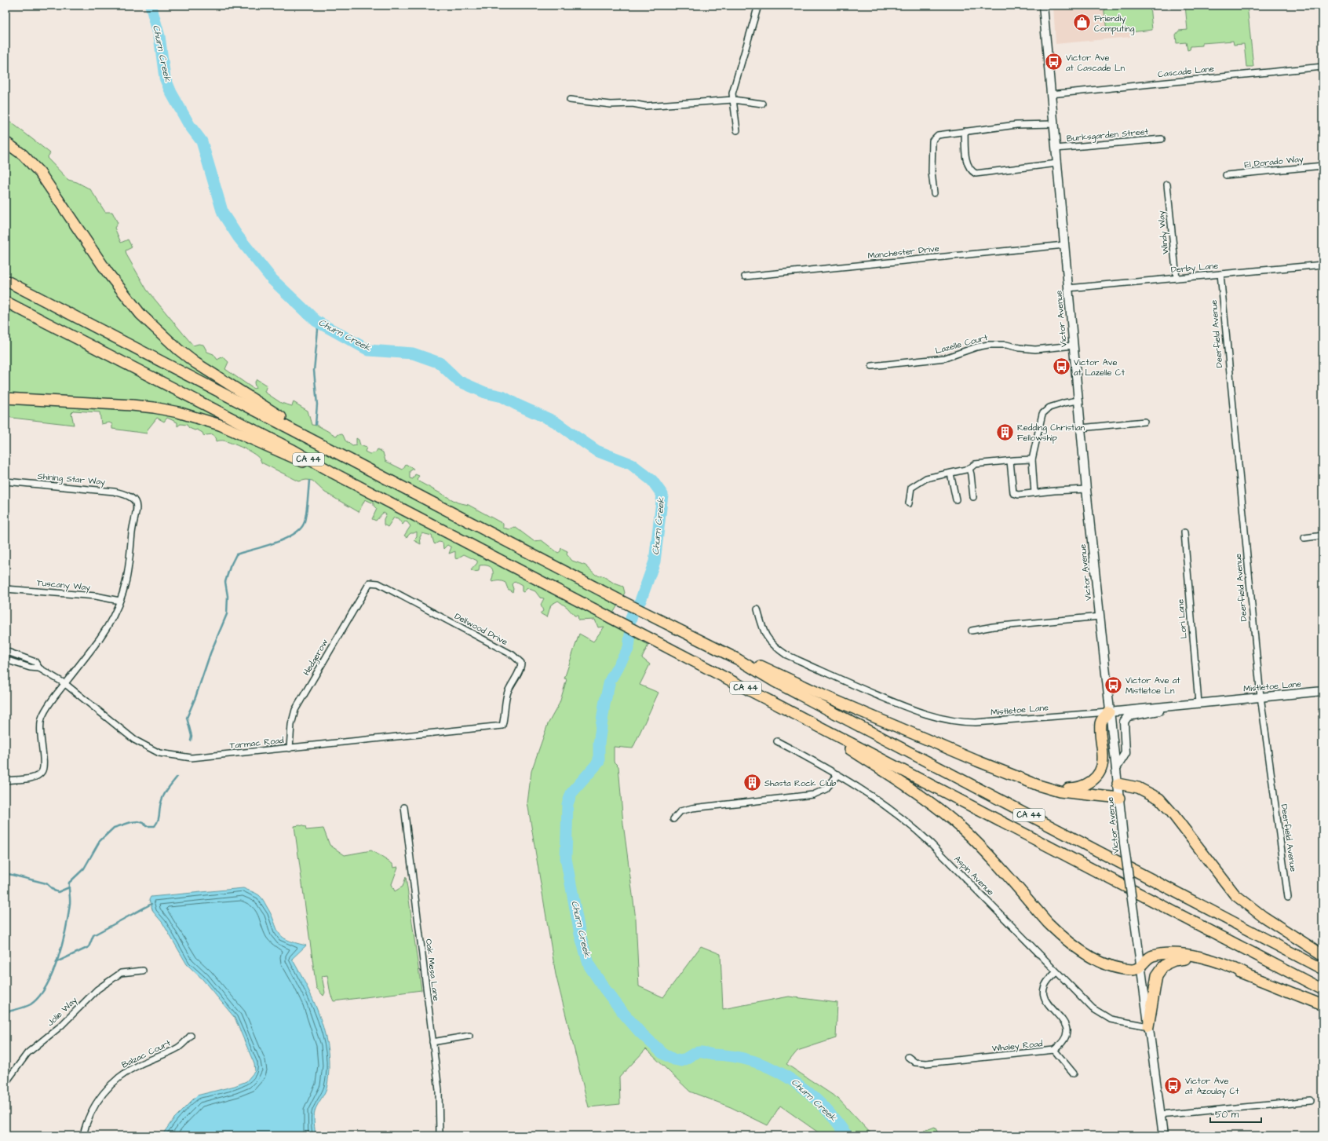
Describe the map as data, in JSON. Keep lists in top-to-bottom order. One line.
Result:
{"streets":{"highway":["CA 44"],"main road":["Victor Avenue","Mistletoe Lane"],"street":["Cascade Lane","Burksgarden Street","El Dorado Way","Windy Way","Manchester Drive","Derby Lane","Deerfield Avenue","Lazelle Court","Shining Star Way","Tuscany Way","Lori Lane","Dellwood Drive","Hedgerow","Tarmac Road","Aspin Avenue","Oak Mesa Lane","Jolie Way","Whaley Road","Balzac Court"]},"crossings":[["Cascade Lane","Victor Avenue"],["Burksgarden Street","Victor Avenue"],["Windy Way","Derby Lane"],["Manchester Drive","Victor Avenue"],["Derby Lane","Victor Avenue"],["Derby Lane","Deerfield Avenue"],["Victor Avenue","Lazelle Court"],["Victor Avenue","Mistletoe Lane"],["Victor Avenue","Aspin Avenue"],["Deerfield Avenue","Mistletoe Lane"],["Shining Star Way","Tuscany Way"],["Lori Lane","Mistletoe Lane"],["Dellwood Drive","Hedgerow"],["Dellwood Drive","Tarmac Road"],["Hedgerow","Tarmac Road"],["Aspin Avenue","Whaley Road"]],"water":["Churn Creek"],"places":{"shop":["Friendly Computing"],"bus stop":["Victor Ave at Cascade Ln","Victor Ave at Lazelle Ct","Victor Ave at Mistletoe Ln","Victor Ave at Azoulay Ct"],"building":["Redding Christian Fellowship","Shasta Rock Club"]},"scale_bar":"50 m"}
